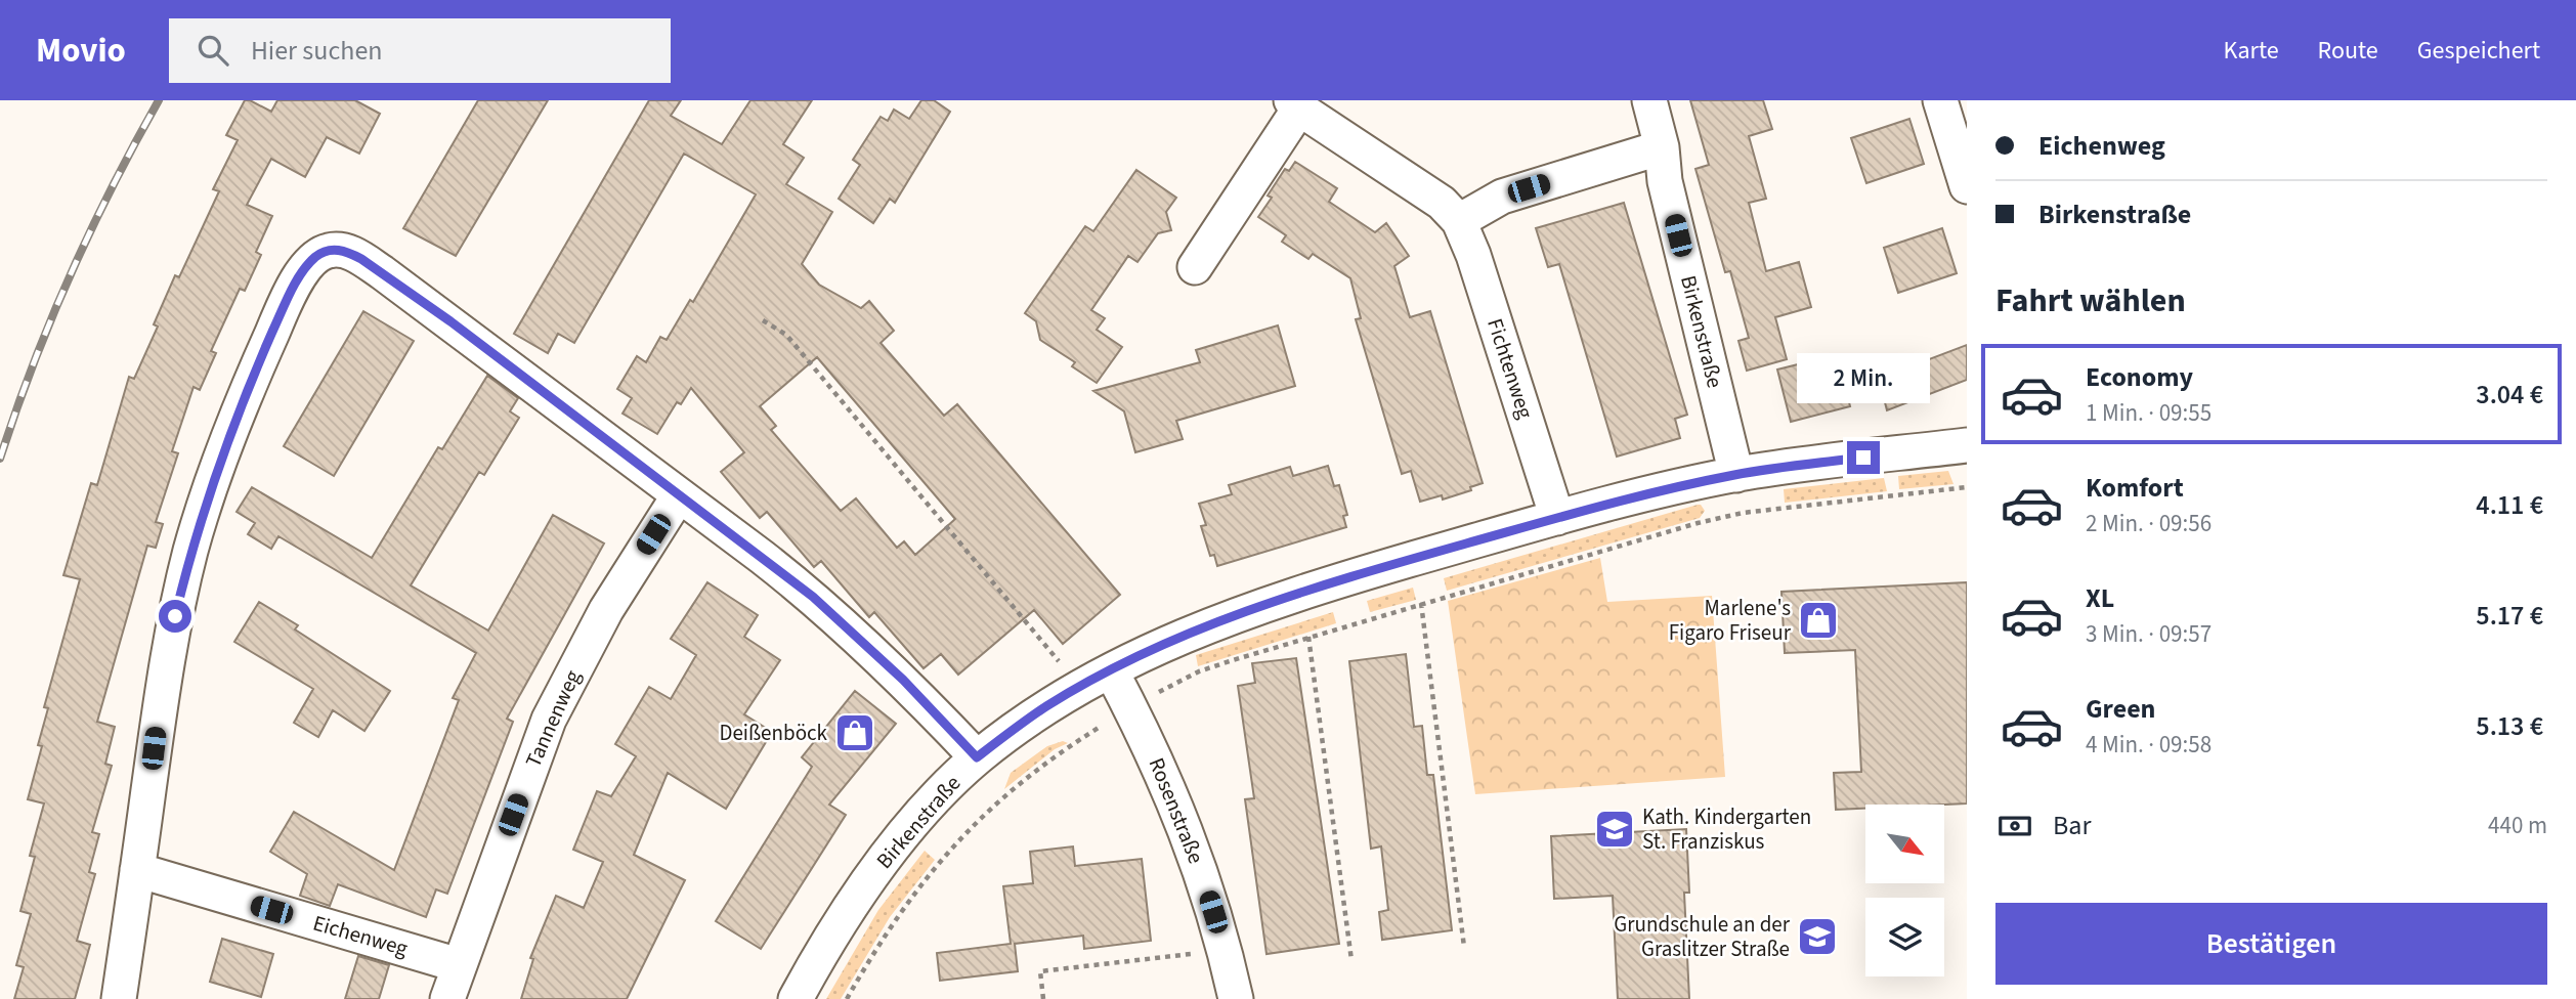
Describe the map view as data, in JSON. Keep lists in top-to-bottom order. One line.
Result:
{"streets":{"street":["Birkenstraße","Fichtenweg","Tannenweg","Rosenstraße","Eichenweg"]},"crossings":[["Birkenstraße","Fichtenweg"],["Birkenstraße","Rosenstraße"],["Tannenweg","Eichenweg"]],"places":{"shop":["Marlene's Figaro Friseur","Deißenböck"],"school or university":["Kath. Kindergarten St. Franziskus","Grundschule an der Graslitzer Straße"]},"north":"bottom right","page":{"header":"Movio","search":"Hier suchen","nav":["Karte","Route","Gespeichert"],"banner":["Eichenweg","Birkenstraße"],"heading":"Fahrt wählen","list":[{"name":"Economy","note":"1 Min. · 09:55","value":"3.04 €"},{"name":"Komfort","note":"2 Min. · 09:56","value":"4.11 €"},{"name":"XL","note":"3 Min. · 09:57","value":"5.17 €"},{"name":"Green","note":"4 Min. · 09:58","value":"5.13 €"}],"bubble":"2 Min.","pay":["Bar","440 m"],"buttons":"Bestätigen"}}
